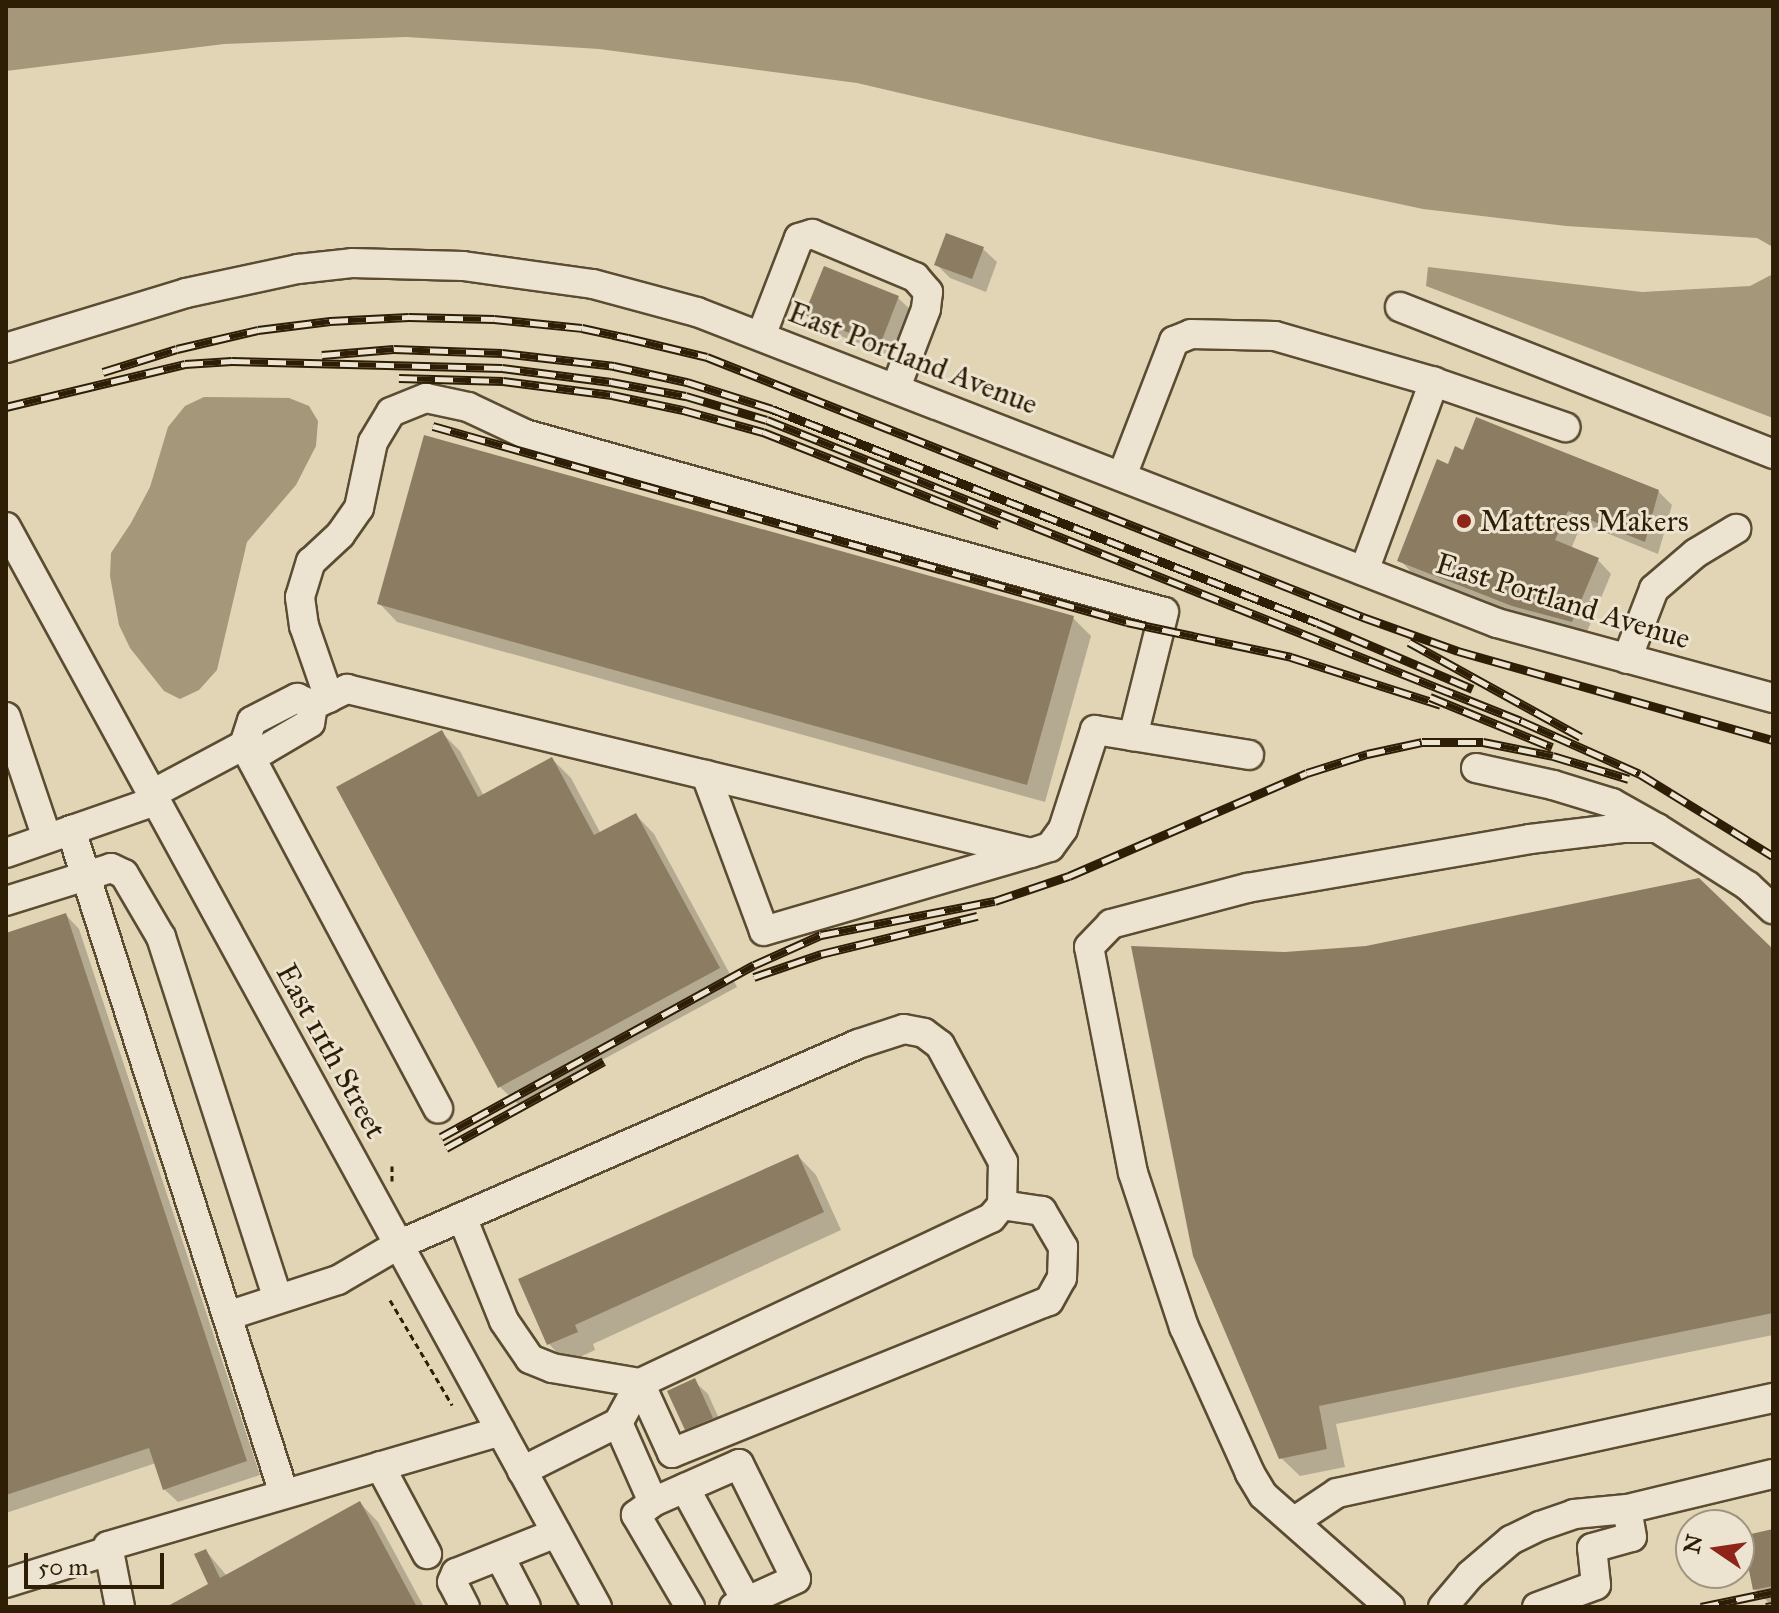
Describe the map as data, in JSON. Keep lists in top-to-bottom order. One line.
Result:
{"streets":{"street":["East Portland Avenue","East 11th Street"]},"places":["Mattress Makers"],"scale_bar":"50 m","north":"left"}
